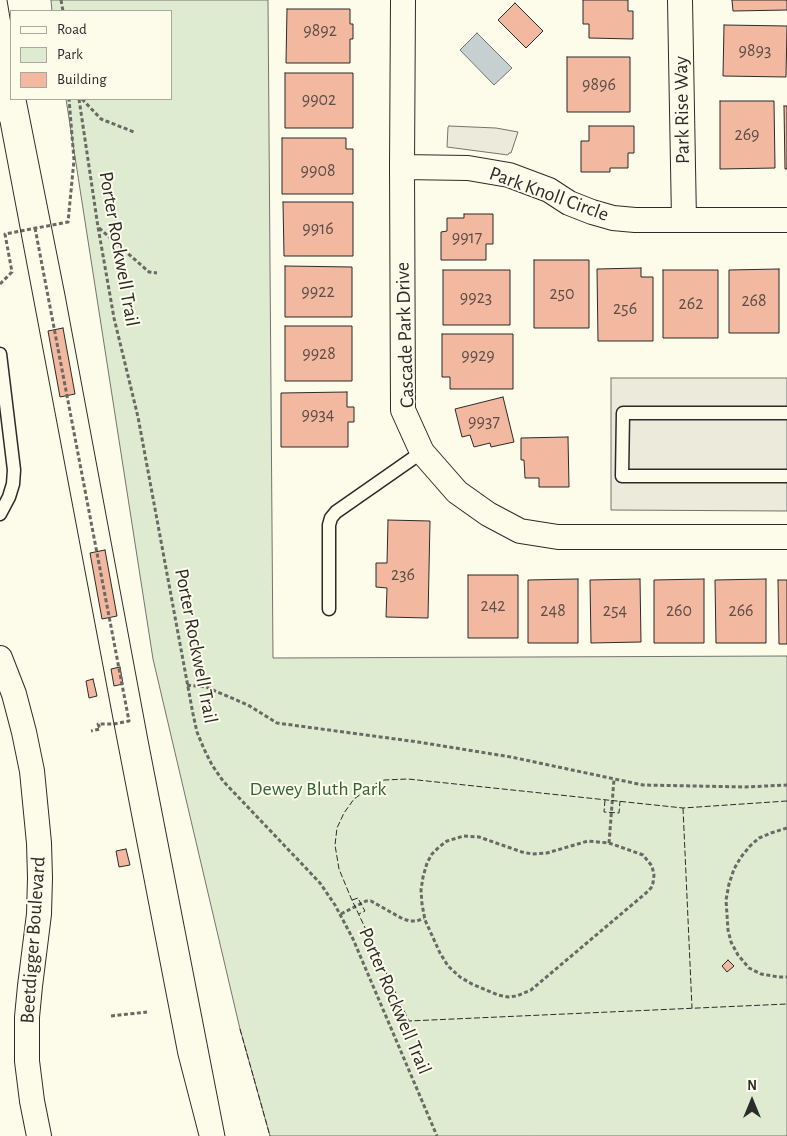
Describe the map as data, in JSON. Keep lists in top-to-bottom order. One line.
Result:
{"streets":{"street":["Park Rise Way","Park Knoll Circle","Cascade Park Drive","Beetdigger Boulevard"],"path":["Porter Rockwell Trail"]},"crossings":[["Park Rise Way","Park Knoll Circle"],["Park Knoll Circle","Cascade Park Drive"]],"parks":["Dewey Bluth Park"],"house_numbers":["9892","9893","9896","9902","269","9908","9916","9917","9922","250","9923","268","262","256","9928","9929","9934","9937","236","242","248","254","260","266"],"legend":["Road","Park","Building"],"north":"top"}
